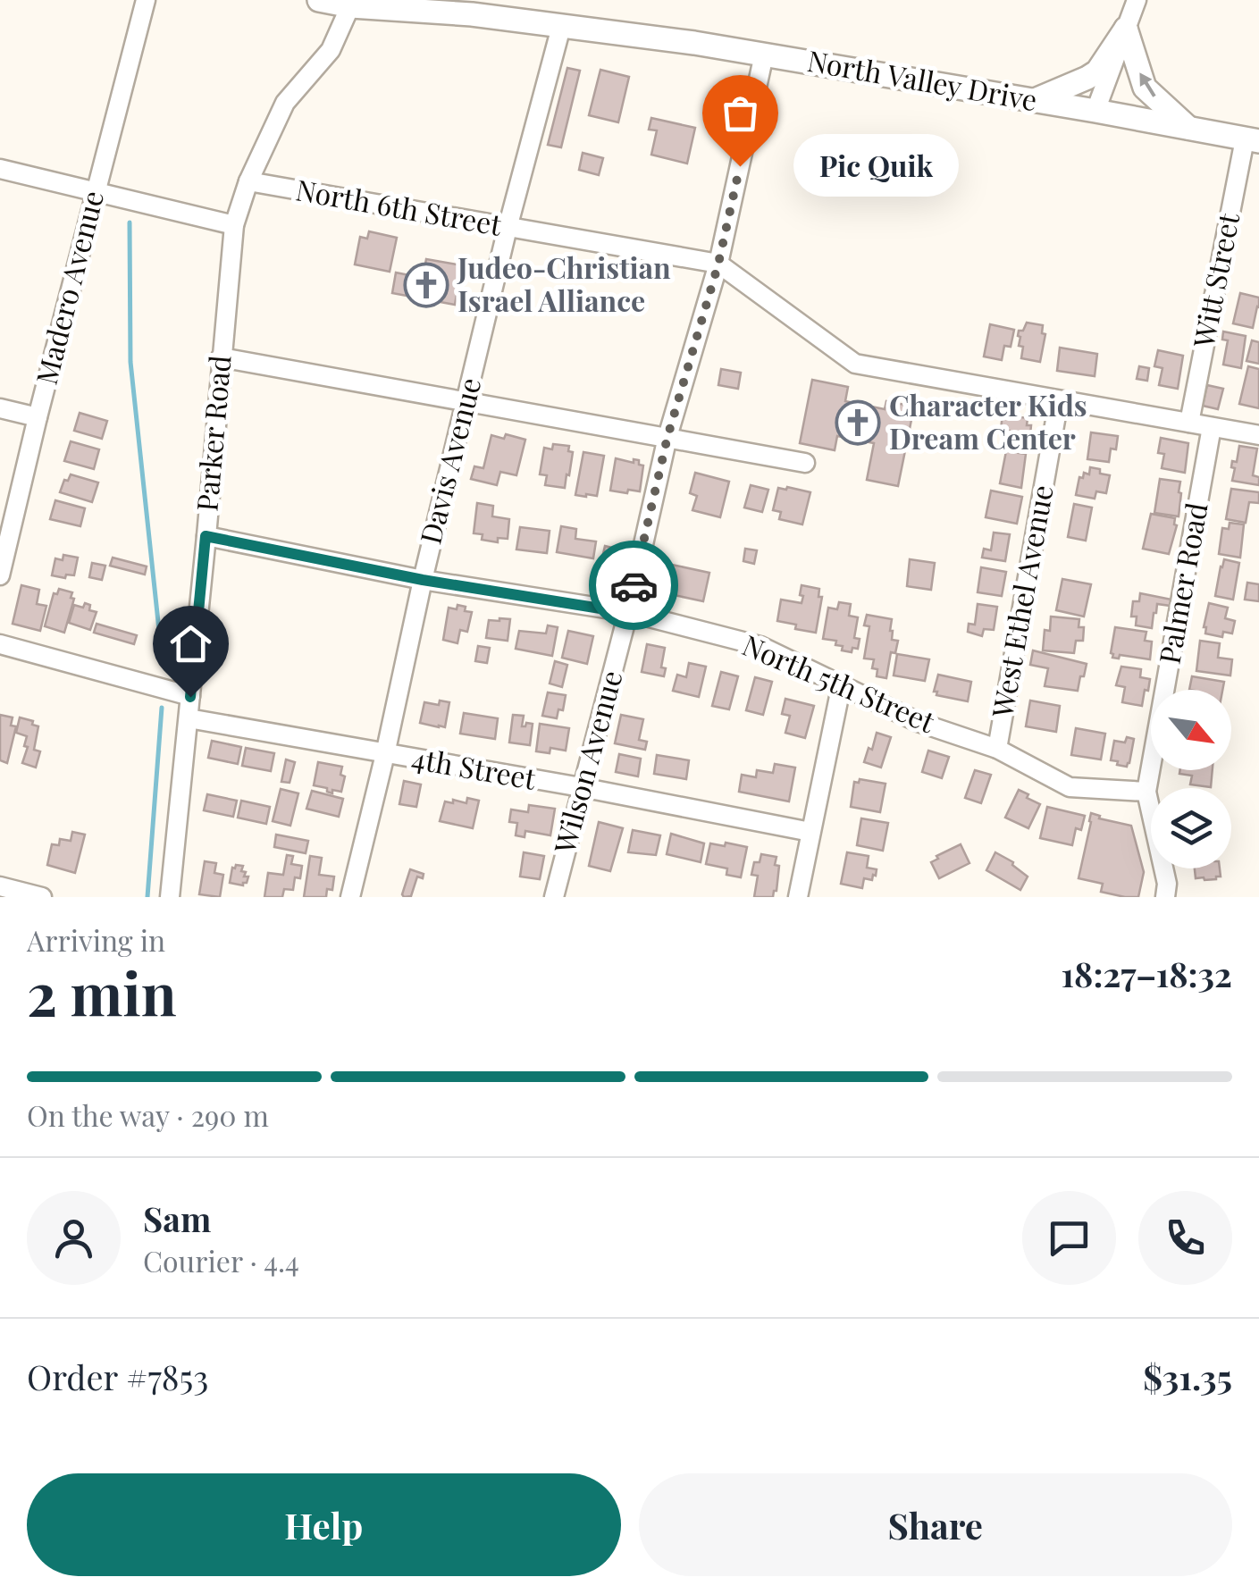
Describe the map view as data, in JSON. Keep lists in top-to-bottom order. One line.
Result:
{"streets":{"main road":["North Valley Drive"],"street":["North 6th Street","Witt Street","Madero Avenue","Parker Road","Davis Avenue","Palmer Road","West Ethel Avenue","North 5th Street","Wilson Avenue","4th Street"]},"crossings":[["North Valley Drive","Witt Street"],["North Valley Drive","Parker Road"],["North Valley Drive","Davis Avenue"],["North Valley Drive","Wilson Avenue"],["North 6th Street","Witt Street"],["North 6th Street","Parker Road"],["North 6th Street","Davis Avenue"],["North 6th Street","Palmer Road"],["North 6th Street","West Ethel Avenue"],["North 6th Street","Wilson Avenue"],["Parker Road","North 5th Street"],["Parker Road","4th Street"],["Davis Avenue","North 5th Street"],["Davis Avenue","4th Street"],["Palmer Road","North 5th Street"],["West Ethel Avenue","North 5th Street"],["North 5th Street","Wilson Avenue"],["Wilson Avenue","4th Street"]],"places":{"other":["Pic Quik"],"church":["Judeo-Christian Israel Alliance","Character Kids Dream Center"]},"north":"bottom right","page":{"bubble":"Pic Quik","heading":["2 min","Arriving in","18:27–18:32"],"panel":["Sam","Courier · 4.4","Order #7853","$31.35"],"bar":"On the way · 290 m","buttons":["Help","Share"]}}
